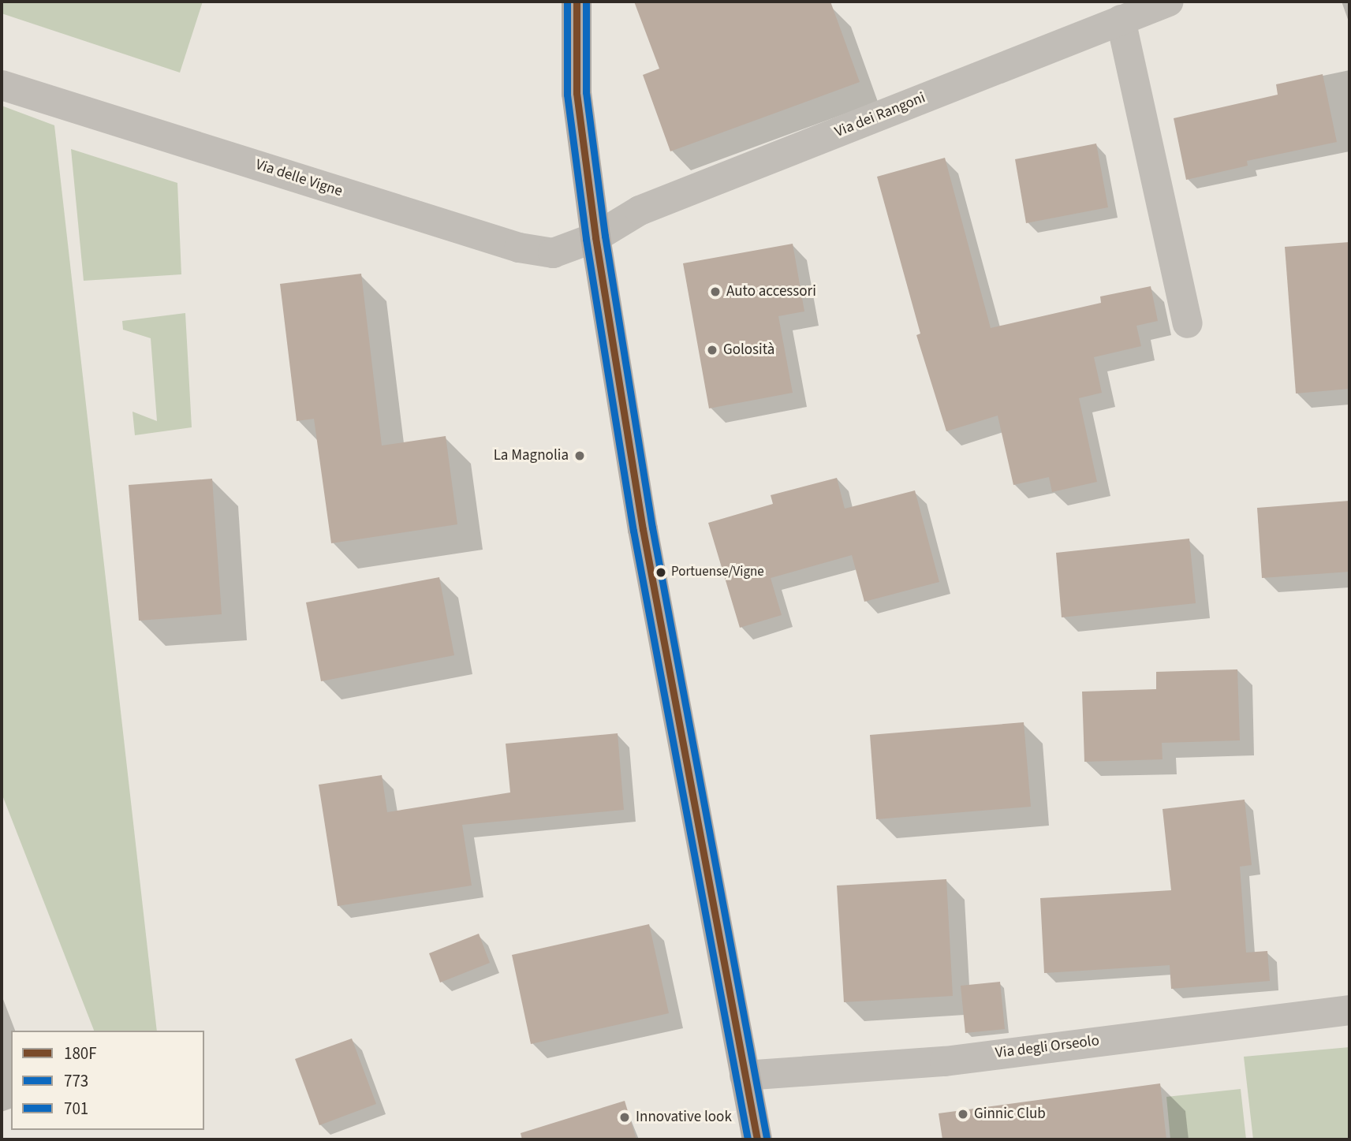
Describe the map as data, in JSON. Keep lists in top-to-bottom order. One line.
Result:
{"streets":{"street":["Via dei Rangoni","Via delle Vigne","Via degli Orseolo"]},"crossings":[["Via dei Rangoni","Via delle Vigne"]],"places":["Auto accessori","Golosità","La Magnolia","Portuense/Vigne","Ginnic Club","Innovative look"],"lines":["transit line 180F","transit line 773","transit line 701"],"legend":["180F","773","701"]}
